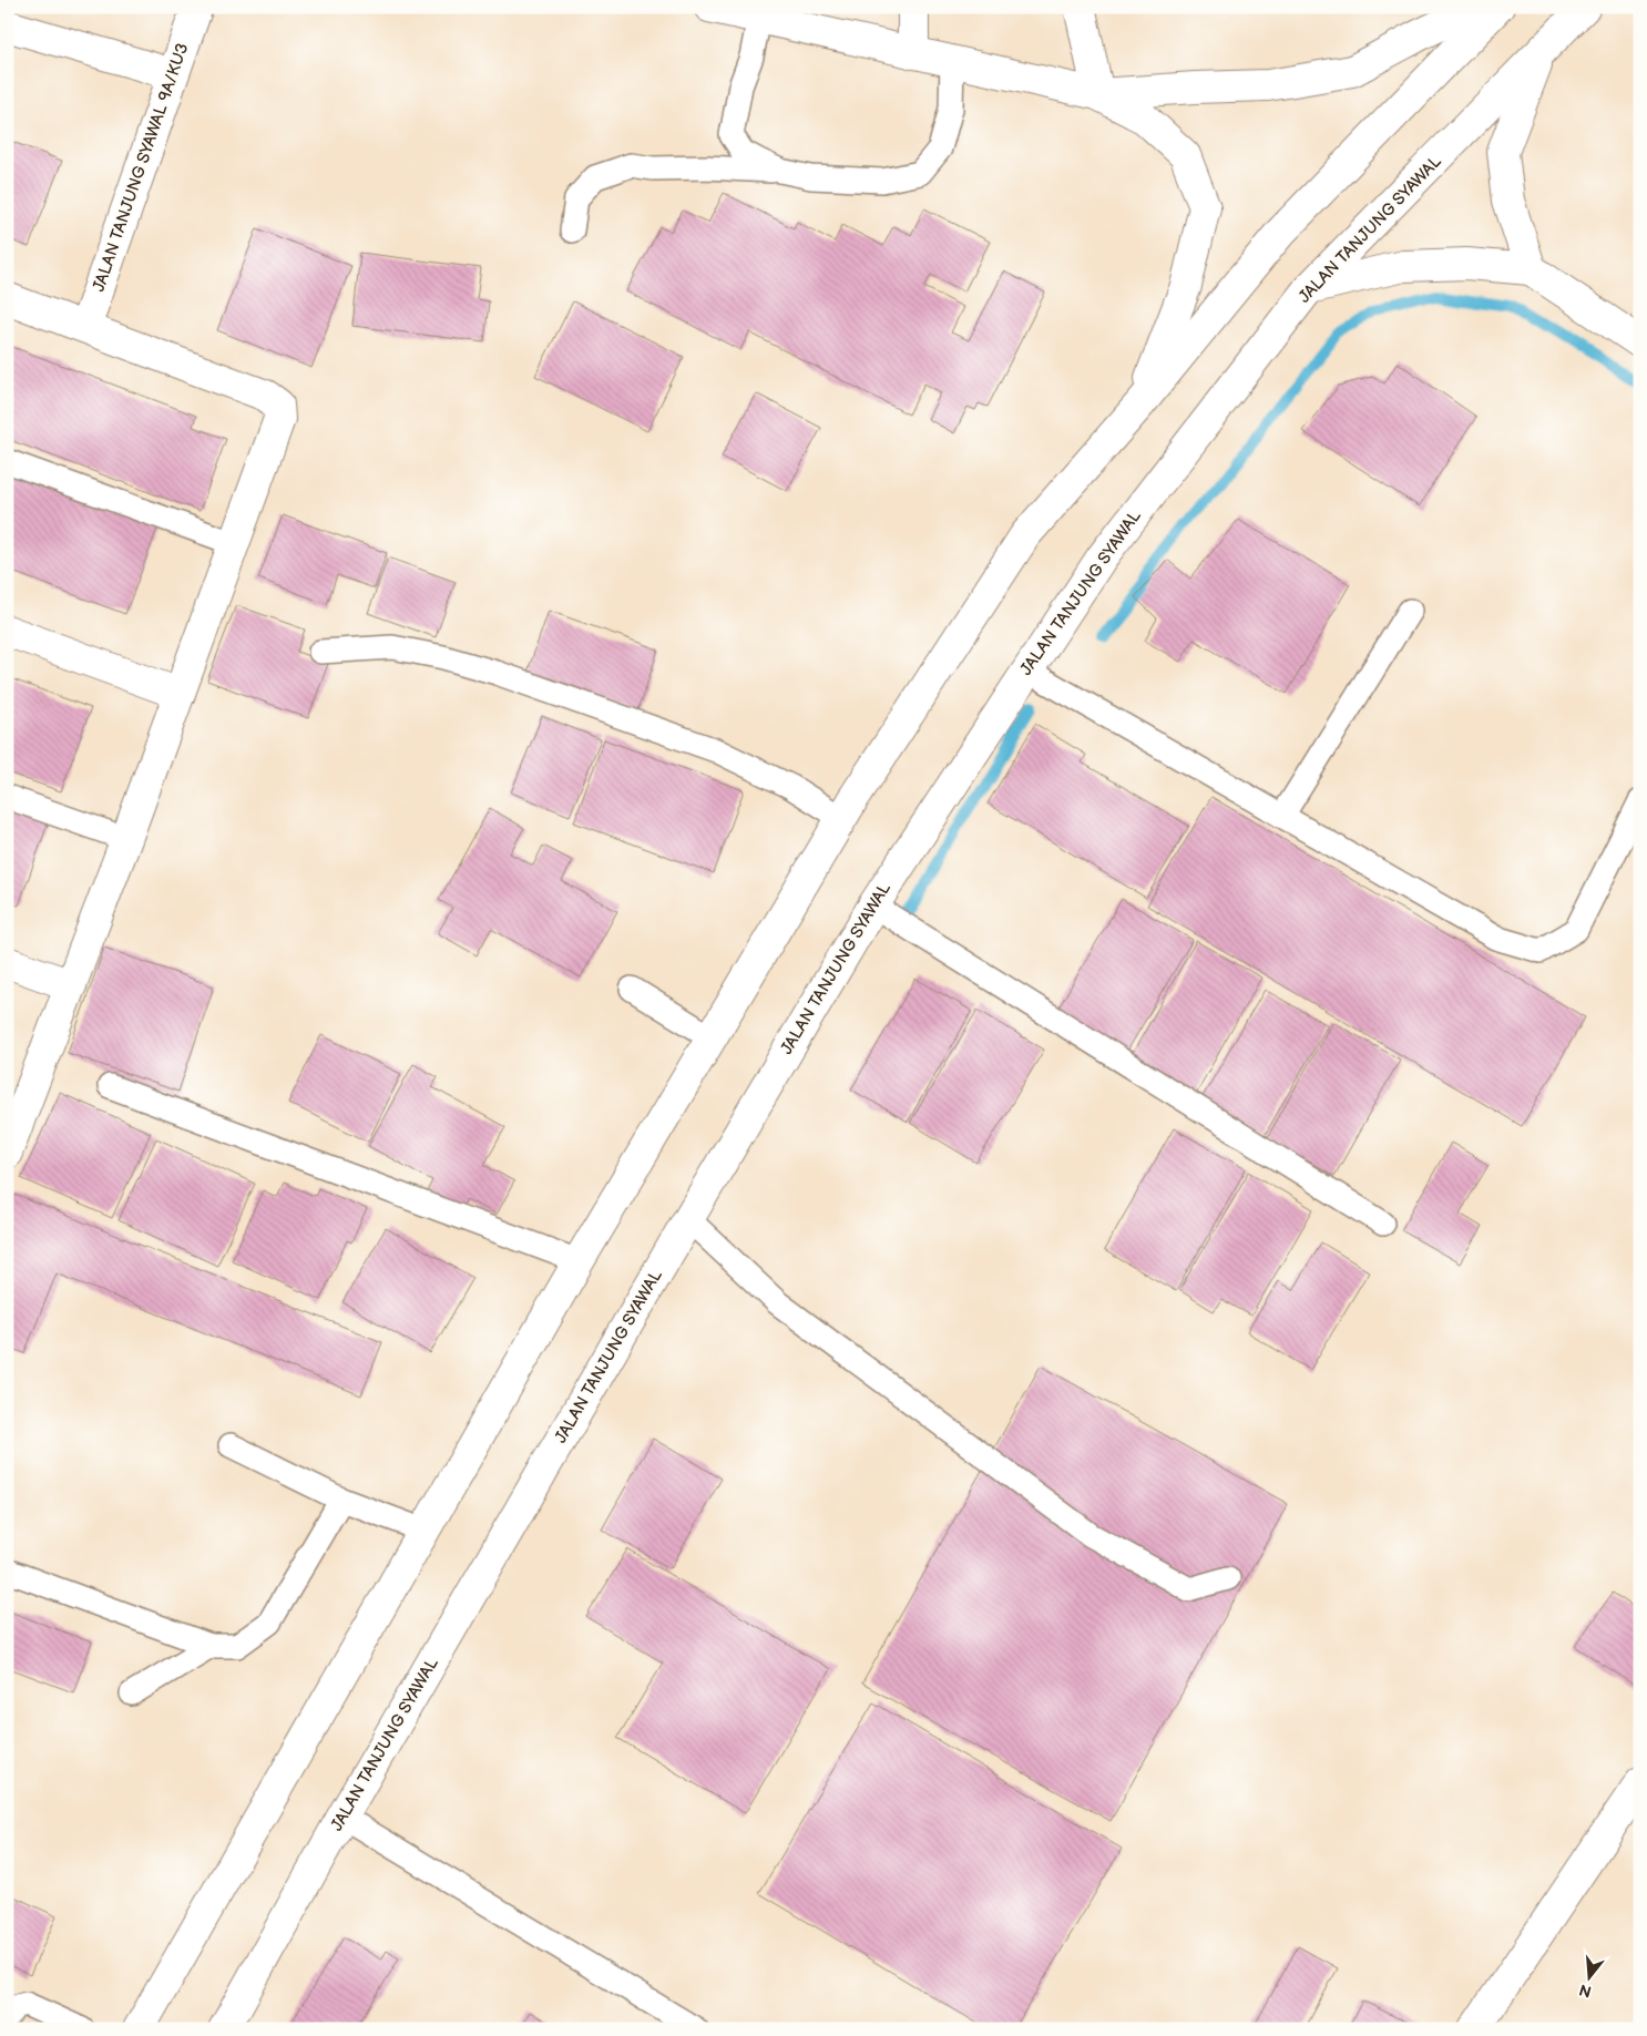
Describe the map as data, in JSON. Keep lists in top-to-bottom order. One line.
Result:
{"streets":{"main road":["JALAN TANJUNG SYAWAL 9A/KU3","JALAN TANJUNG SYAWAL"]},"north":"bottom"}
